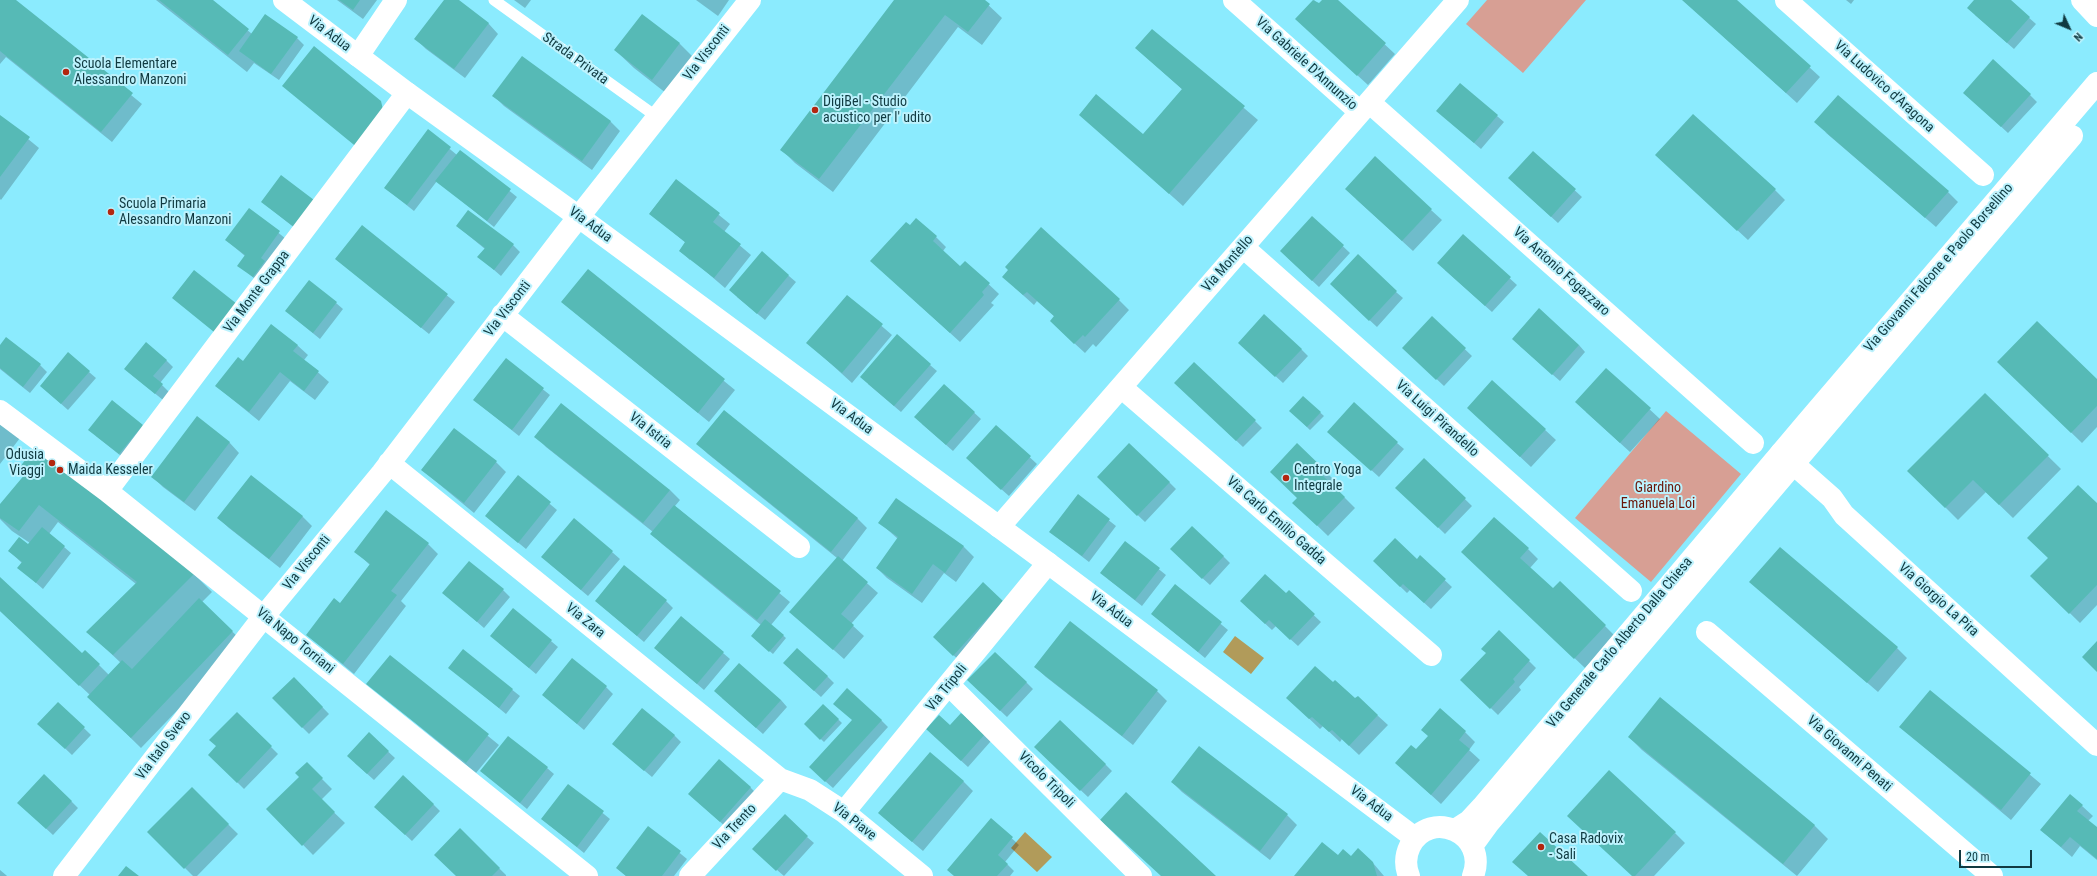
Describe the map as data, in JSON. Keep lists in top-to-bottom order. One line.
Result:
{"streets":{"street":["Via Adua","Via Visconti","Via Gabriele D'Annunzio","Via Ludovico d'Aragona","Via Montello","Via Giovanni Falcone e Paolo Borsellino","Via Antonio Fogazzaro","Via Monte Grappa","Via Luigi Pirandello","Via Istria","Via Carlo Emilio Gadda","Via Giorgio La Pira","Via Zara","Via Napo Torriani","Via Generale Carlo Alberto Dalla Chiesa","Via Tripoli","Via Italo Svevo","Via Giovanni Penati","Vicolo Tripoli","Via Piave","Via Trento"],"lane":["Strada Privata"]},"crossings":[["Via Adua","Via Visconti"],["Via Adua","Via Montello"],["Via Adua","Via Monte Grappa"],["Via Adua","Via Tripoli"],["Via Visconti","Strada Privata"],["Via Visconti","Via Istria"],["Via Visconti","Via Zara"],["Via Visconti","Via Napo Torriani"],["Via Visconti","Via Italo Svevo"],["Via Gabriele D'Annunzio","Via Montello"],["Via Gabriele D'Annunzio","Via Antonio Fogazzaro"],["Via Montello","Via Antonio Fogazzaro"],["Via Montello","Via Luigi Pirandello"],["Via Montello","Via Carlo Emilio Gadda"],["Via Giovanni Falcone e Paolo Borsellino","Via Giorgio La Pira"],["Via Giovanni Falcone e Paolo Borsellino","Via Generale Carlo Alberto Dalla Chiesa"],["Via Monte Grappa","Via Napo Torriani"],["Via Giorgio La Pira","Via Generale Carlo Alberto Dalla Chiesa"],["Via Zara","Via Piave"],["Via Zara","Via Trento"],["Via Napo Torriani","Via Italo Svevo"],["Via Tripoli","Vicolo Tripoli"],["Via Tripoli","Via Piave"],["Via Piave","Via Trento"]],"parks":["Giardino Emanuela Loi"],"places":["Scuola Elementare Alessandro Manzoni","DigiBel - Studio acustico per l' udito","Scuola Primaria Alessandro Manzoni","Odusia Viaggi","Maida Kesseler","Centro Yoga Integrale","Casa Radovix - Sali"],"scale_bar":"20 m","north":"bottom right"}
